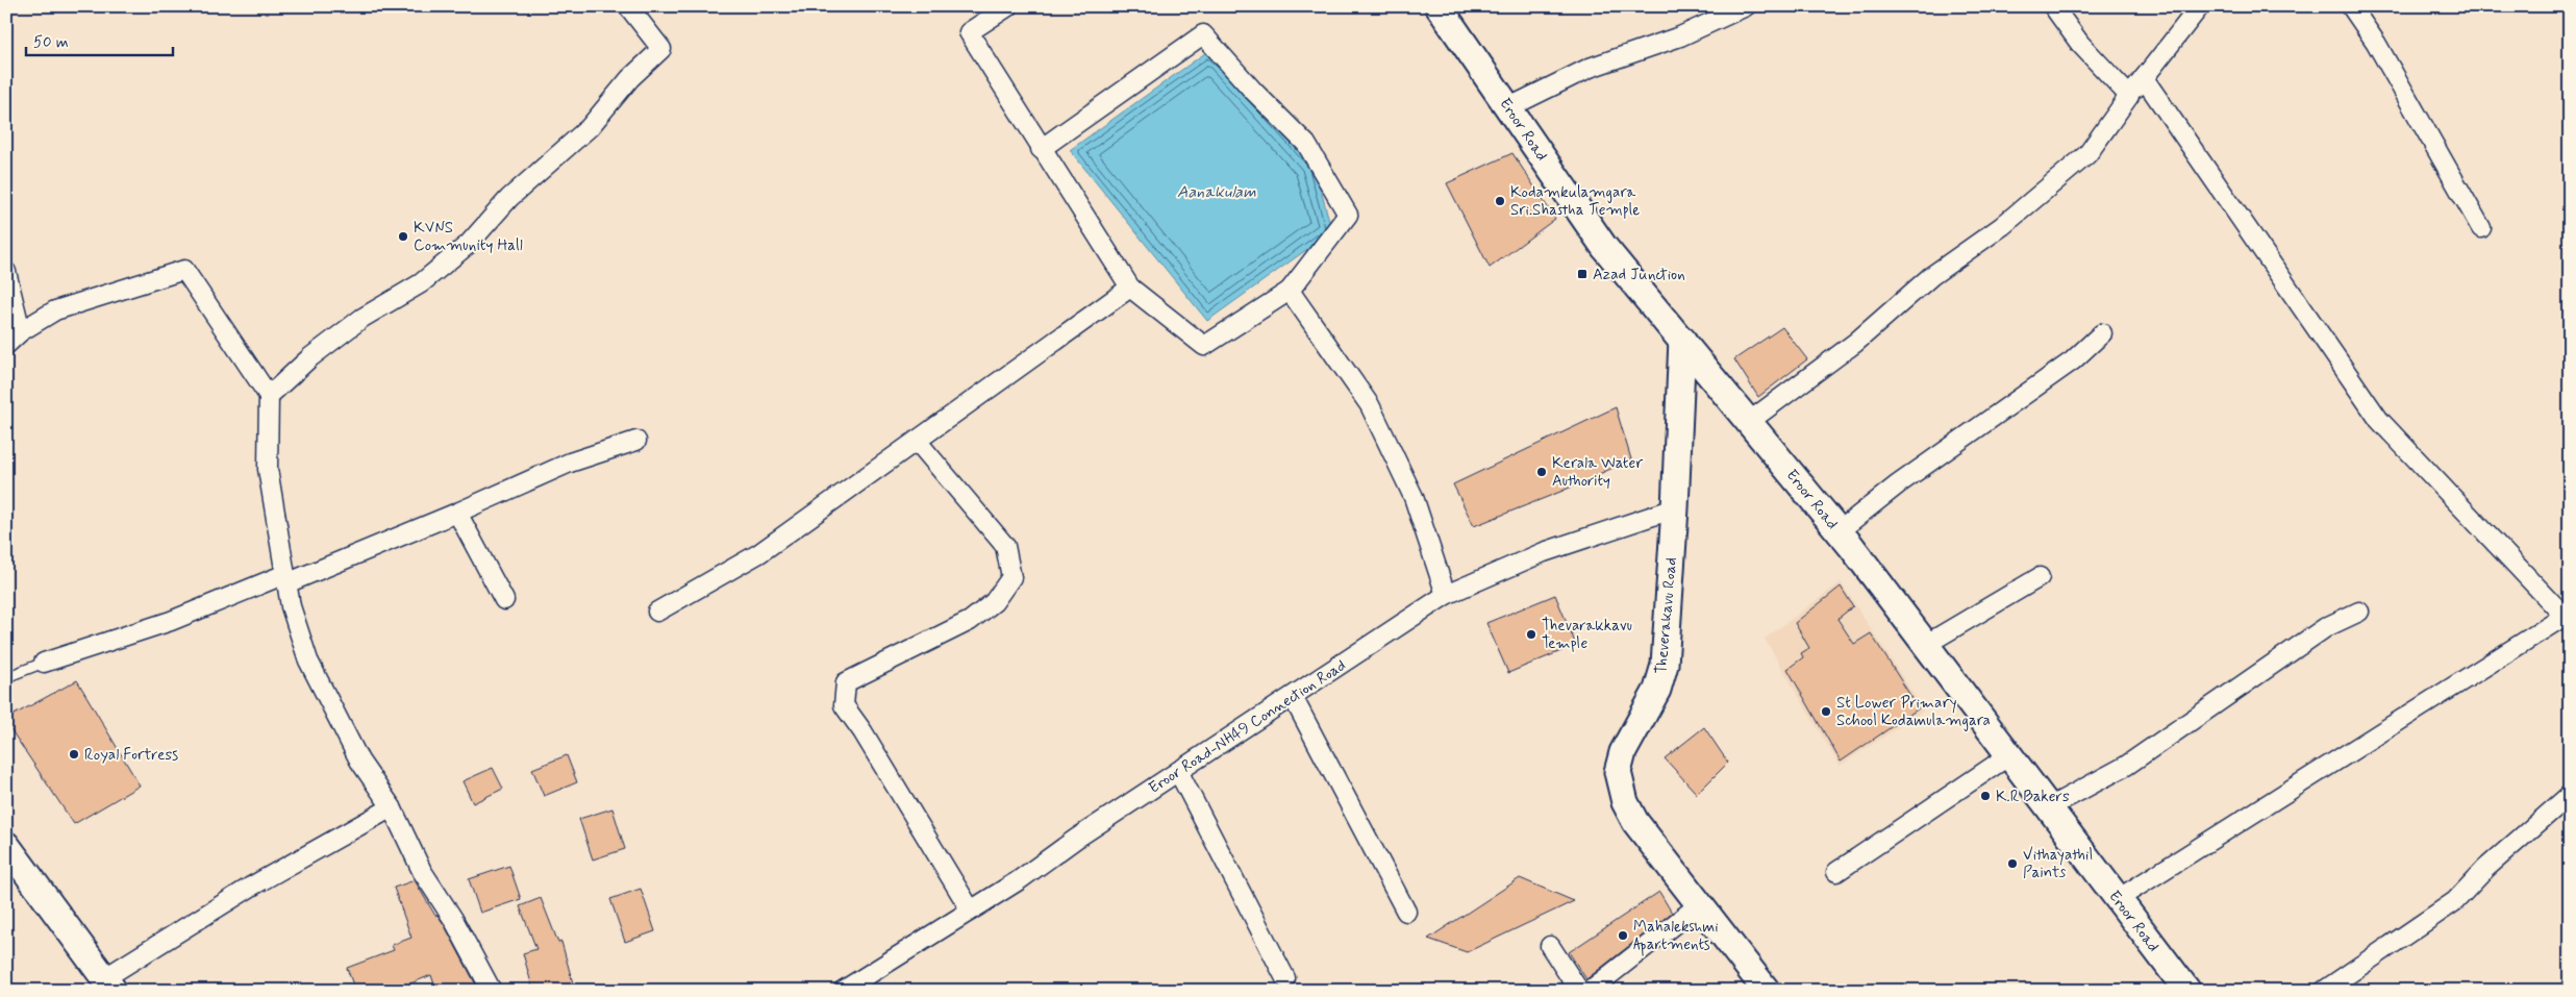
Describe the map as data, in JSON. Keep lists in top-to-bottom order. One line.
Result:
{"streets":{"main road":["Eroor Road","Theverakavu Road"],"street":["Eroor Road-NH49 Connection Road"]},"crossings":[["Eroor Road","Theverakavu Road"],["Theverakavu Road","Eroor Road-NH49 Connection Road"]],"water":["Aanakulam"],"places":{"other":["Kodamkulamgara Sri.Shastha Temple","KVNS Community Hall","Kerala Water Authority","Thevarakkavu Temple","St Lower Primary School Kodamulamgara","Royal Fortress","K.R Bakers","Vithayathil Paints","Mahalekshmi Apartments"],"transit":["Azad Junction"]},"scale_bar":"50 m"}
